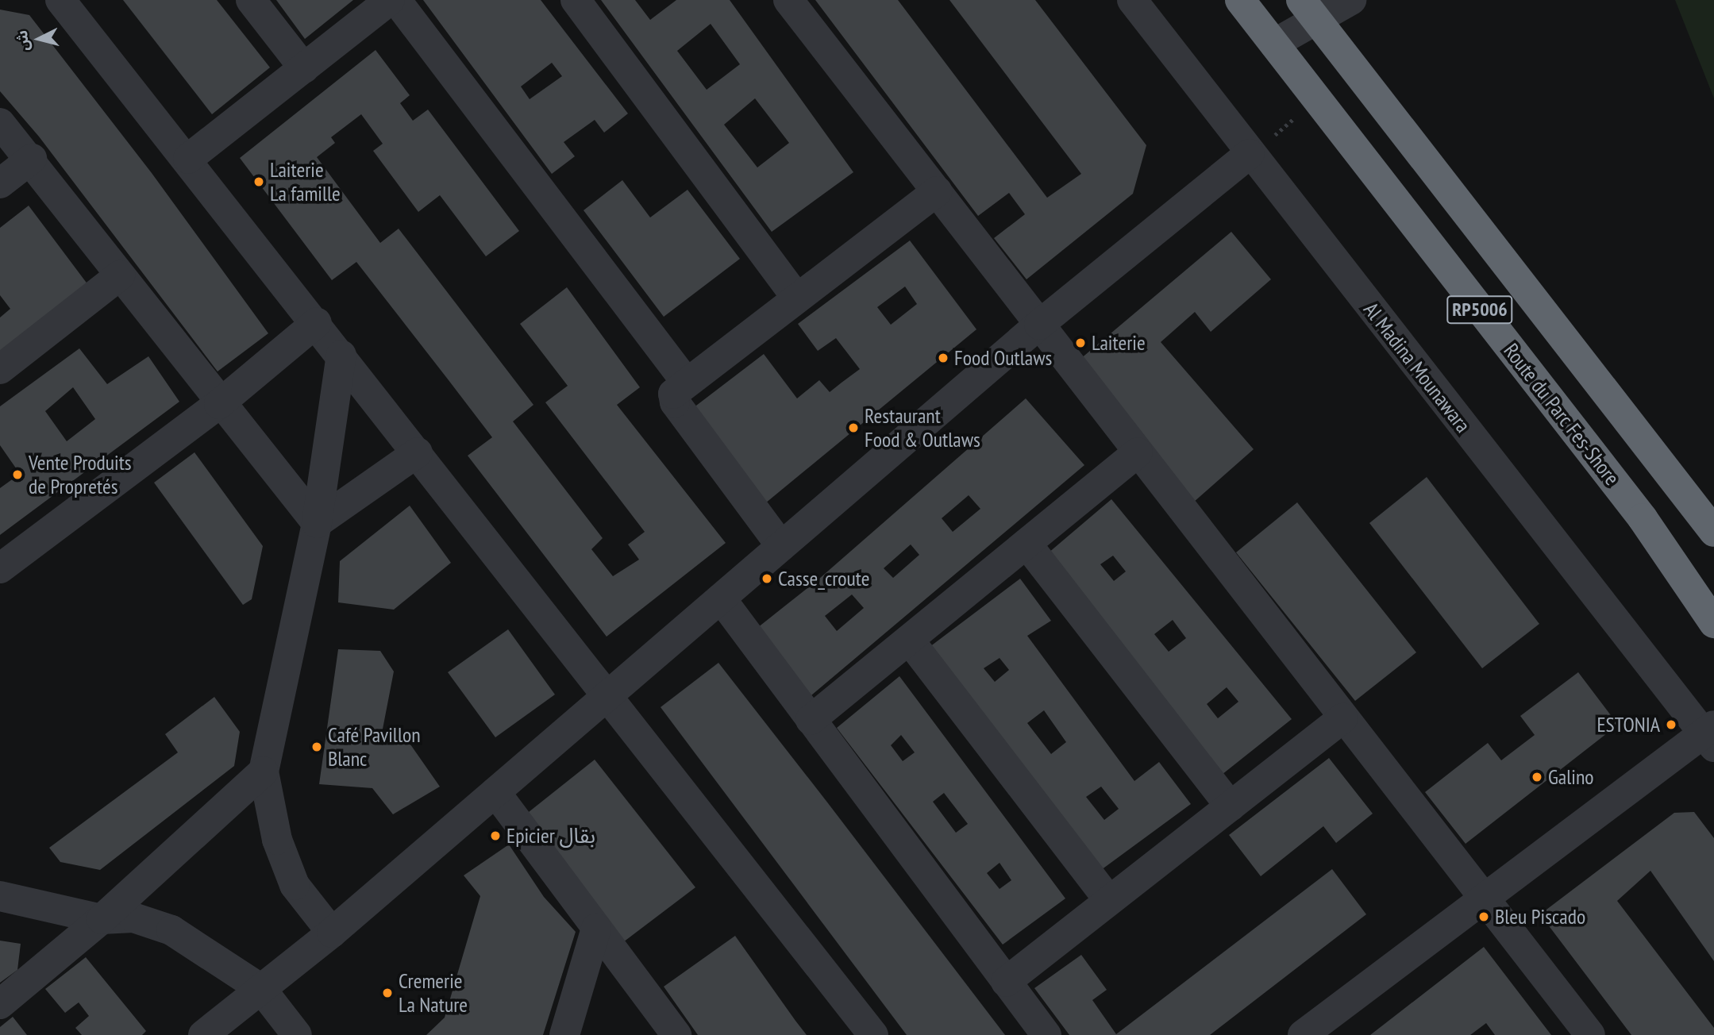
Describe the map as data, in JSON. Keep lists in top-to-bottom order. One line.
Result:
{"streets":{"highway":["RP5006","Route du Parc Fes-Shore"],"street":["Al Madina Mounawara"]},"places":["Laiterie La famille","Laiterie","Food Outlaws","Restaurant Food & Outlaws","Vente Produits de Propretés","Casse_croute","ESTONIA","Café Pavillon Blanc","Galino","Epicier بقال","Bleu Piscado","Cremerie La Nature"],"north":"left"}
